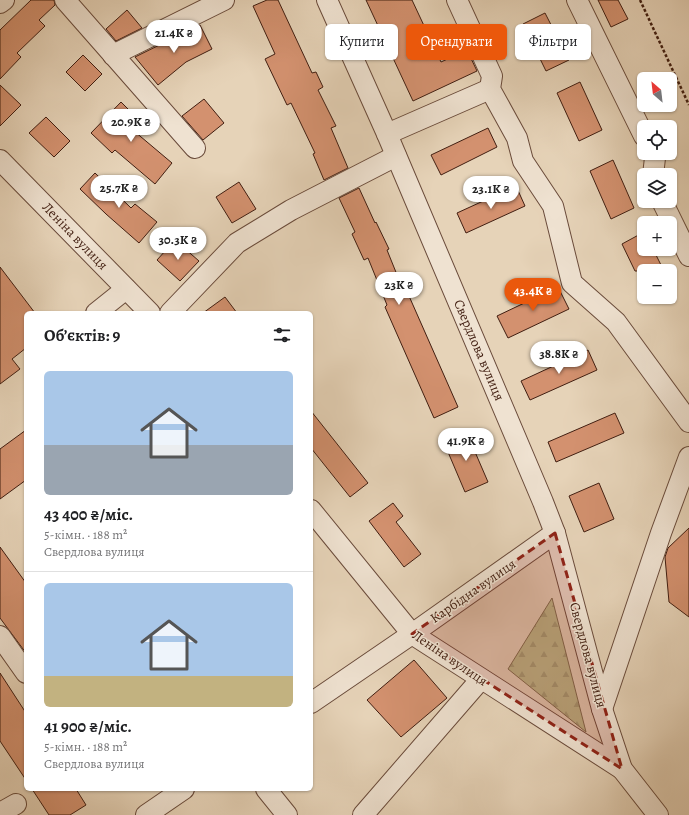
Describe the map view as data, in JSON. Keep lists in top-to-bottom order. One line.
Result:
{"streets":{"street":["Леніна вулиця","Свердлова вулиця","Карбідна вулиця"]},"crossings":[["Леніна вулиця","Свердлова вулиця"],["Леніна вулиця","Карбідна вулиця"],["Свердлова вулиця","Карбідна вулиця"]],"north":"top left","page":{"price":["21.4K ₴","20.9K ₴","25.7K ₴","23.1K ₴","30.3K ₴","23K ₴","43.4K ₴","38.8K ₴","41.9K ₴"],"chip":["Купити","Орендувати","Фільтри"],"map_buttons":["+","−"],"heading":"Об’єктів: 9","list":[{"name":"43 400 ₴/міс.","note":"5-кімн. · 188 m² · Свердлова вулиця"},{"name":"41 900 ₴/міс.","note":"5-кімн. · 188 m² · Свердлова вулиця"}]}}
